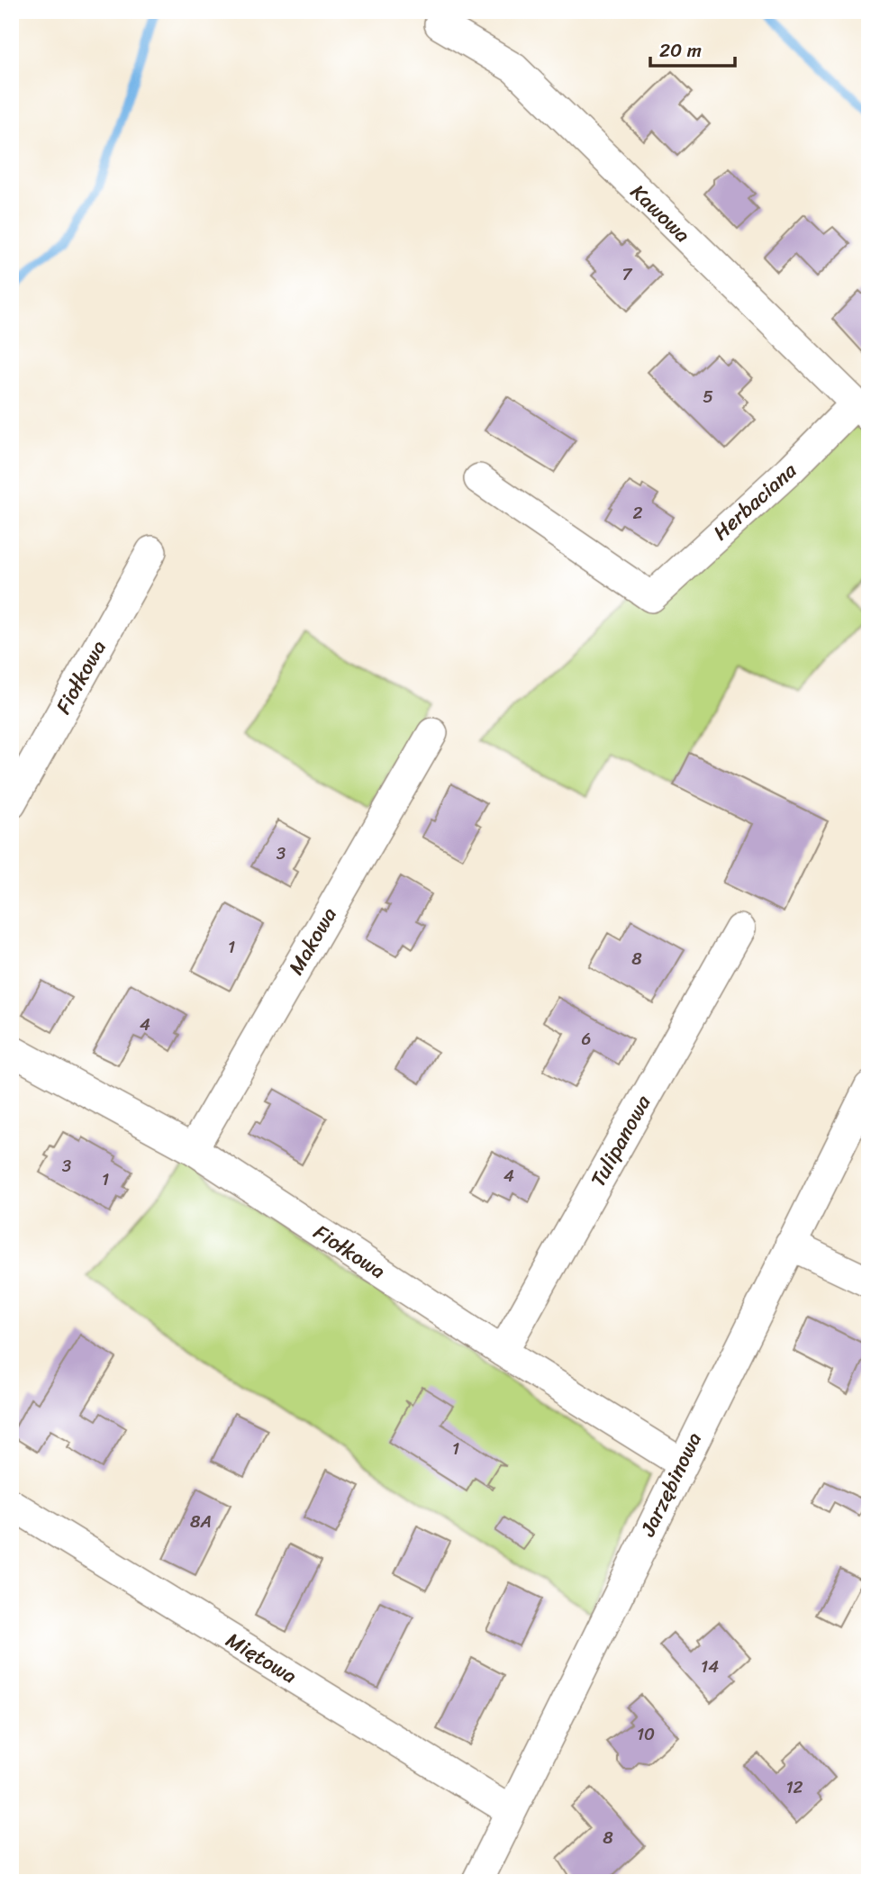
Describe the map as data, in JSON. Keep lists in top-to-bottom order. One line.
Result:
{"streets":{"street":["Kawowa","Herbaciana","Fiołkowa","Makowa","Tulipanowa","Jarzębinowa","Miętowa"]},"crossings":[["Kawowa","Herbaciana"],["Fiołkowa","Makowa"],["Fiołkowa","Tulipanowa"],["Fiołkowa","Jarzębinowa"],["Jarzębinowa","Miętowa"]],"house_numbers":["7","5","2","3","1","8","4","6","3","4","1","1","8A","14","10","12","8"],"scale_bar":"20 m"}
